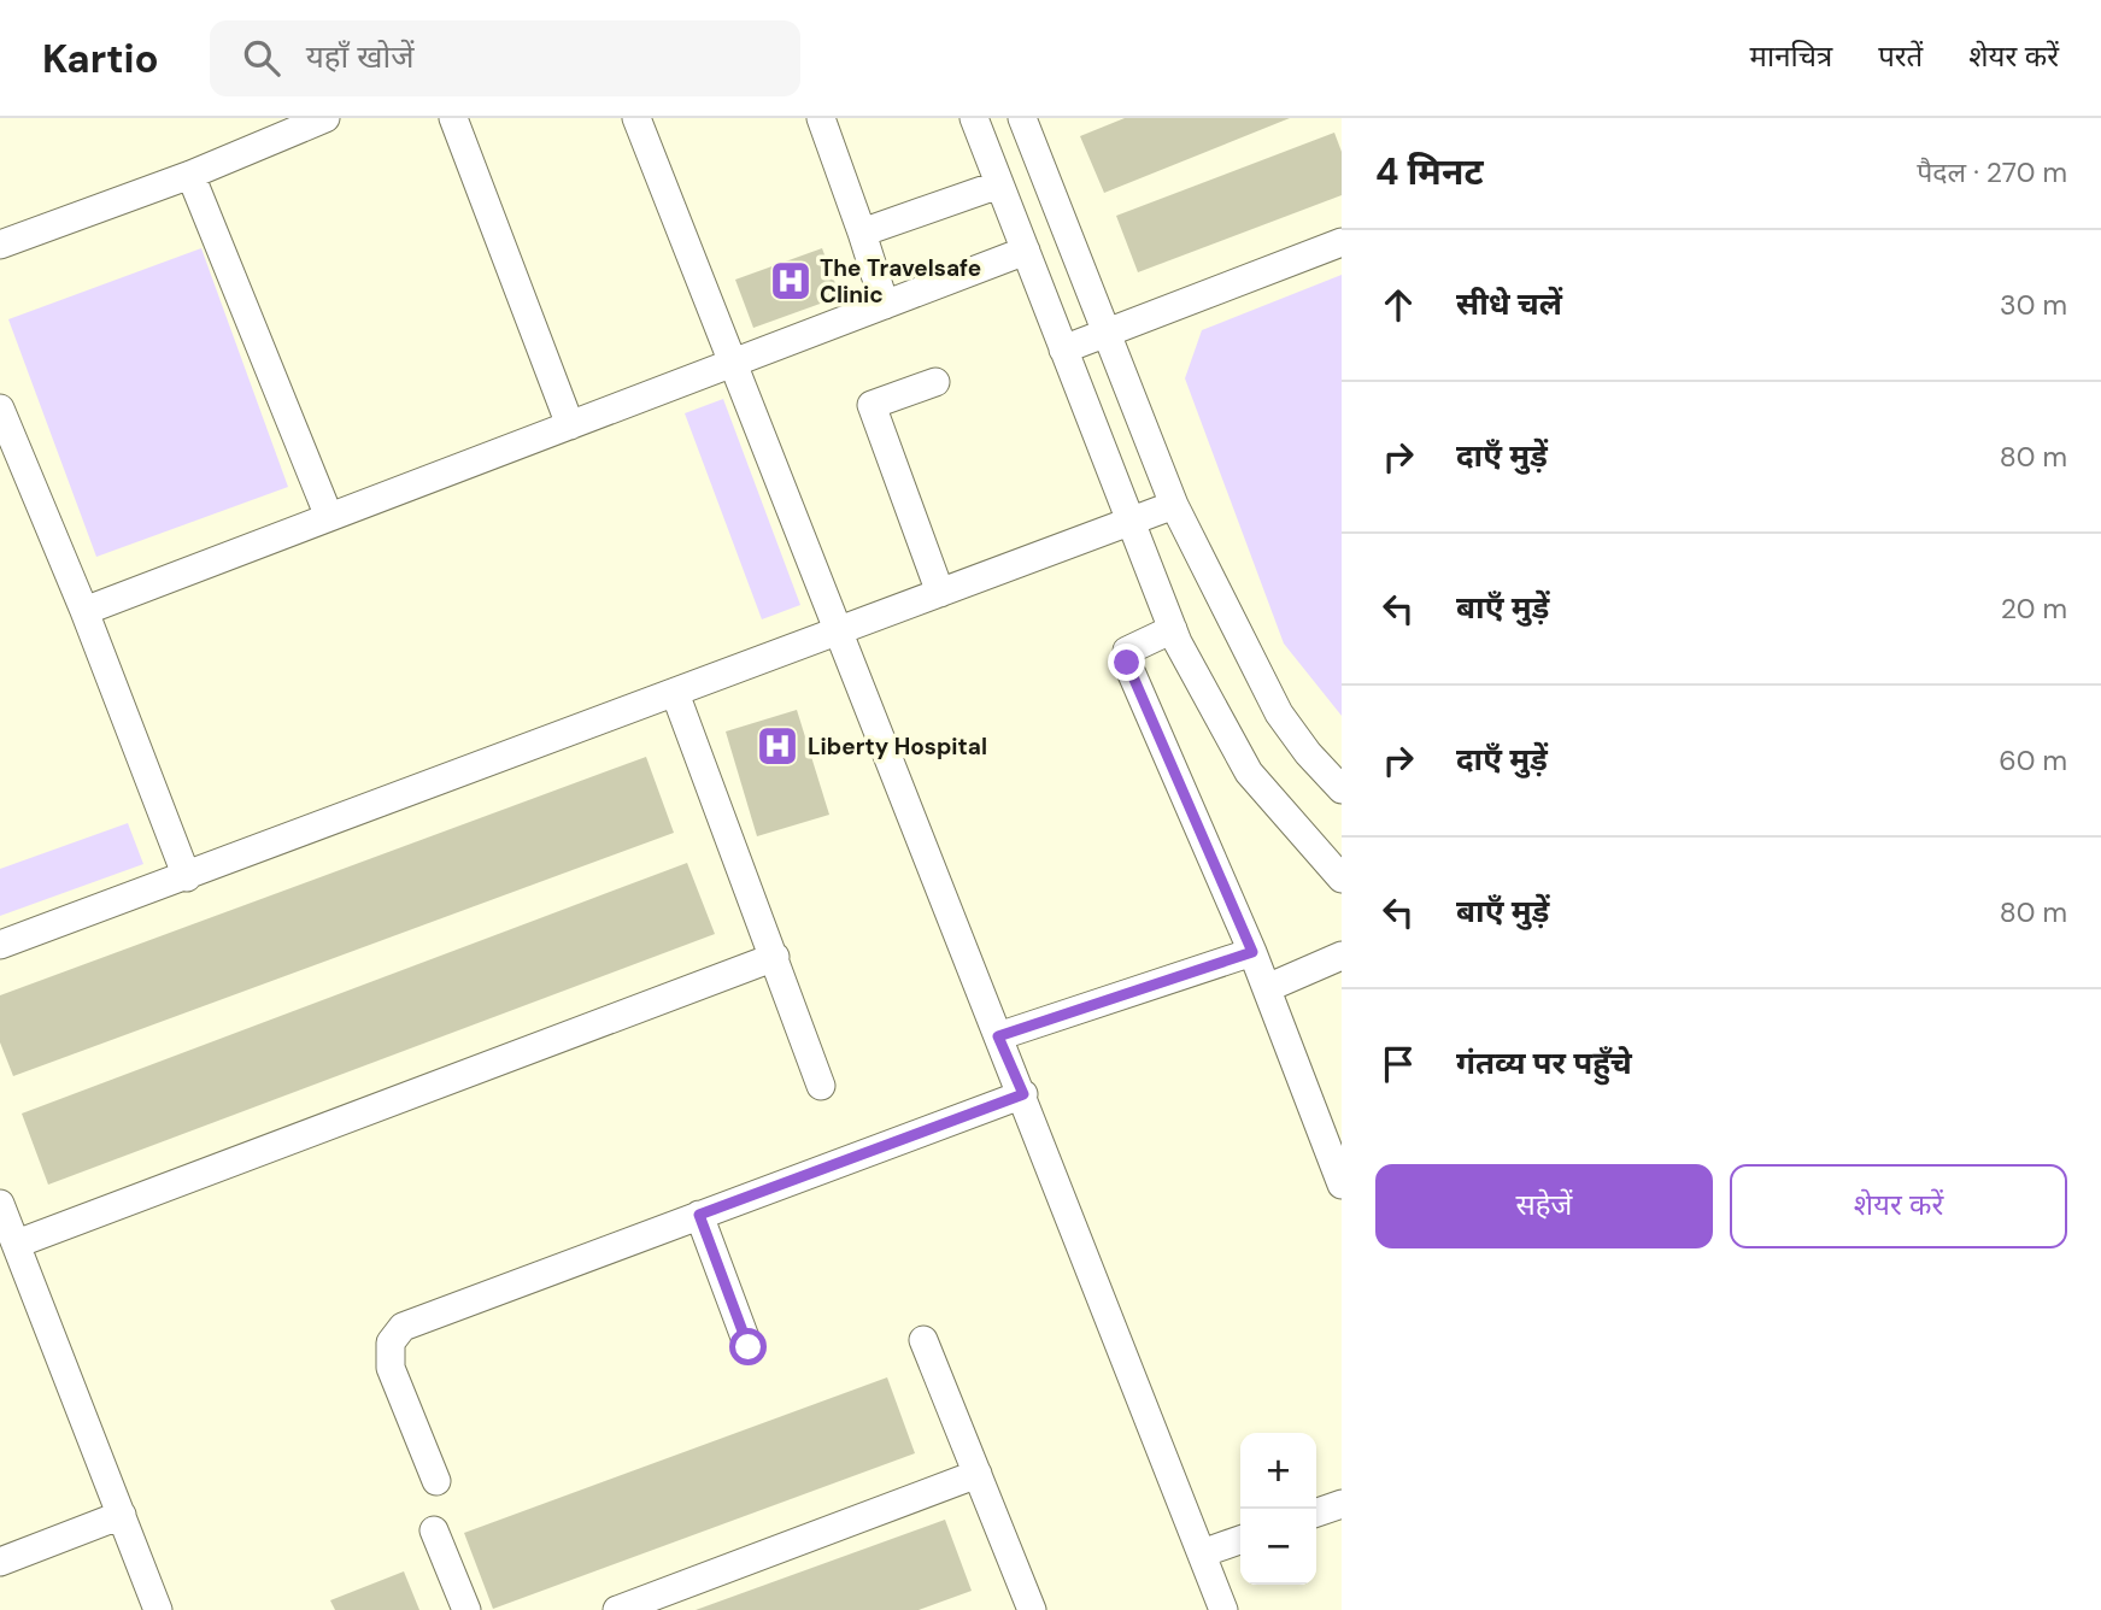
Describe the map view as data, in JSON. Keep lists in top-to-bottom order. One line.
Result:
{"places":{"hospital":["The Travelsafe Clinic","Liberty Hospital"]},"page":{"header":"Kartio","search":"यहाँ खोजें","nav":["मानचित्र","परतें","शेयर करें"],"heading":["4 मिनट","पैदल · 270 m"],"list":[["सीधे चलें","30 m"],["दाएँ मुड़ें","80 m"],["बाएँ मुड़ें","20 m"],["दाएँ मुड़ें","60 m"],["बाएँ मुड़ें","80 m"],"गंतव्य पर पहुँचे"],"buttons":["सहेजें","शेयर करें"],"map_buttons":["+","−"]}}
